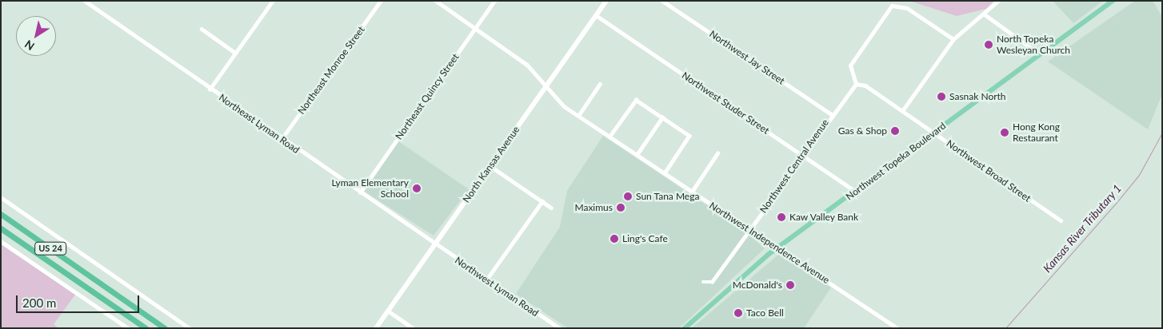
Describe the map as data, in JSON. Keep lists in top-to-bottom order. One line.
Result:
{"streets":{"highway":["US 24"],"main road":["Northwest Topeka Boulevard","North Kansas Avenue"],"street":["Northwest Jay Street","Northeast Monroe Street","Northeast Quincy Street","Northwest Studer Street","Northeast Lyman Road","Northwest Central Avenue","Northwest Broad Street","Northwest Independence Avenue","Northwest Lyman Road"]},"crossings":[["Northwest Jay Street","Northwest Central Avenue"],["Northeast Monroe Street","Northeast Lyman Road"],["Northeast Quincy Street","Northeast Lyman Road"],["Northeast Quincy Street","Northwest Independence Avenue"],["Northwest Studer Street","Northwest Topeka Boulevard"],["Northwest Studer Street","North Kansas Avenue"],["Northwest Studer Street","Northwest Central Avenue"],["Northeast Lyman Road","North Kansas Avenue"],["Northeast Lyman Road","Northwest Lyman Road"],["Northwest Topeka Boulevard","Northwest Broad Street"],["Northwest Topeka Boulevard","Northwest Independence Avenue"],["North Kansas Avenue","Northwest Independence Avenue"],["North Kansas Avenue","Northwest Lyman Road"],["Northwest Central Avenue","Northwest Broad Street"],["Northwest Central Avenue","Northwest Independence Avenue"]],"water":["Kansas River Tributary 1"],"places":["North Topeka Wesleyan Church","Sasnak North","Gas & Shop","Hong Kong Restaurant","Lyman Elementary School","Sun Tana Mega","Maximus","Kaw Valley Bank","Ling's Cafe","McDonald's","Taco Bell"],"scale_bar":"200 m","north":"bottom left"}
